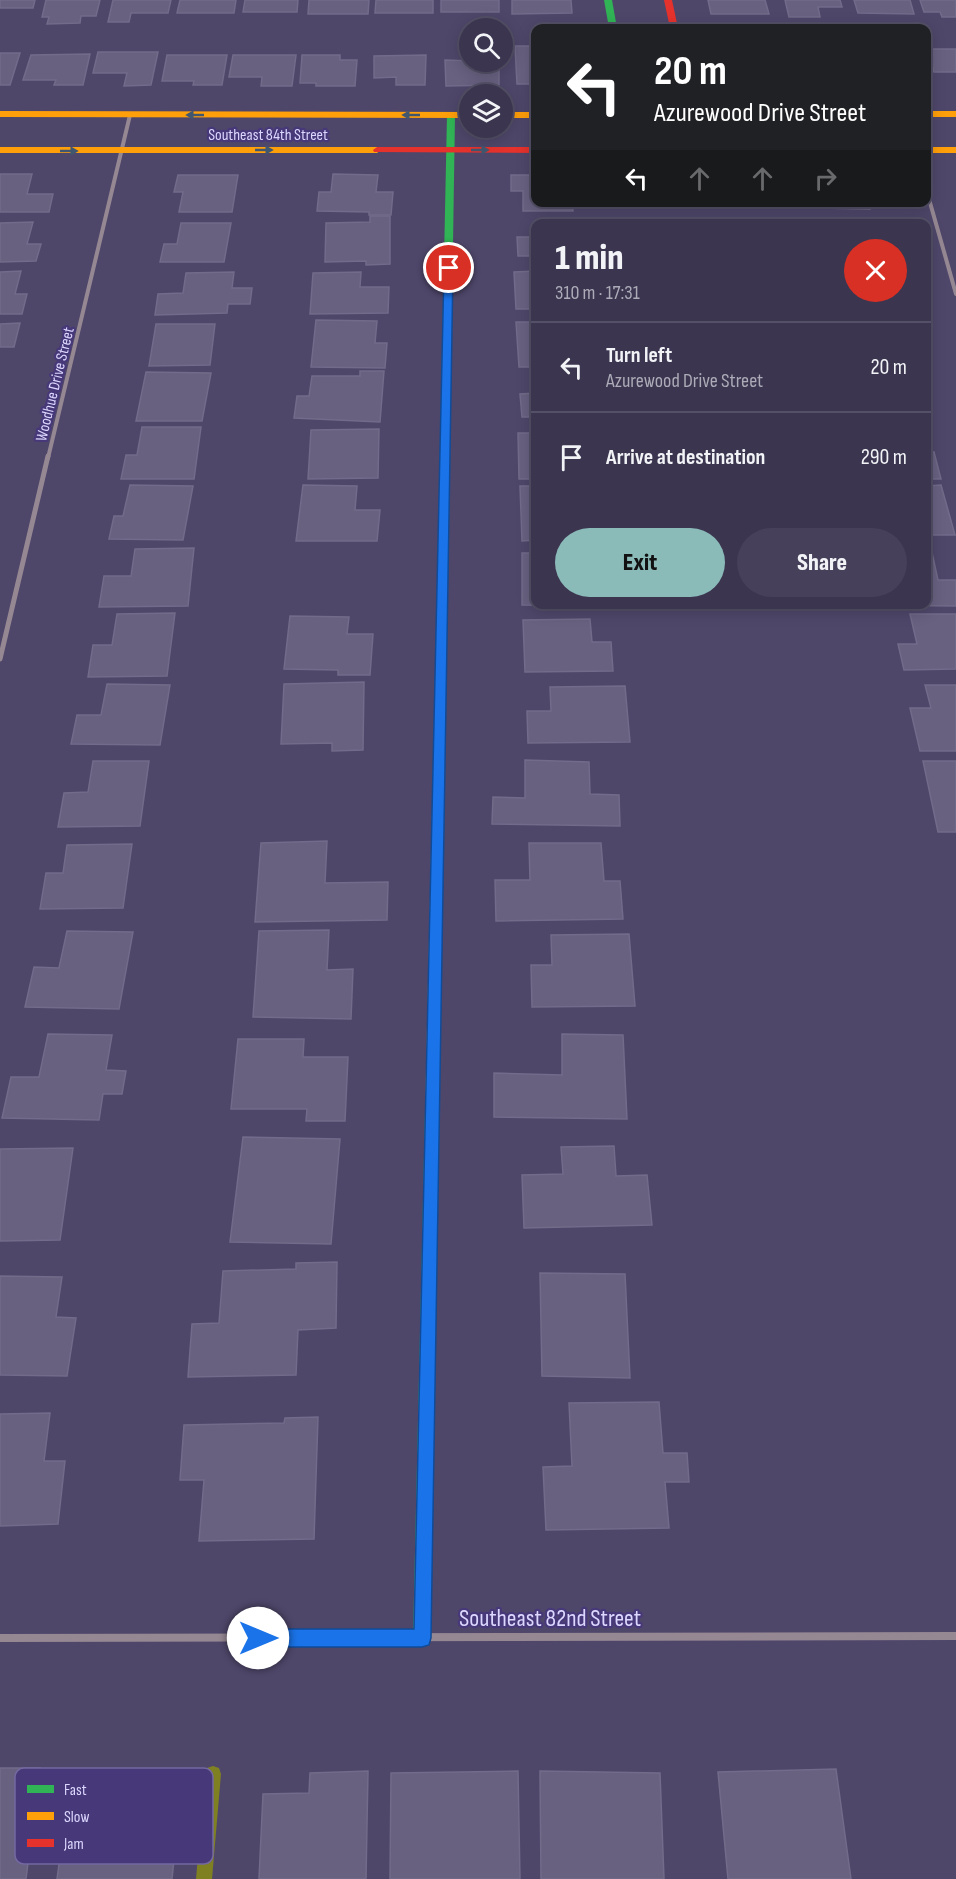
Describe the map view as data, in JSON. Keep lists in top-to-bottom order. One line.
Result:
{"streets":{"street":["Southeast 84th Street","Woodhue Drive Street","Southeast 82nd Street"]},"crossings":[["Southeast 84th Street","Woodhue Drive Street"]],"legend":["Fast","Slow","Jam"],"page":{"turn":["20 m","Azurewood Drive Street"],"heading":["1 min","310 m · 17:31"],"list":[{"name":"Turn left","note":"Azurewood Drive Street","value":"20 m"},{"name":"Arrive at destination","value":"290 m"}],"buttons":["Exit","Share"]}}
